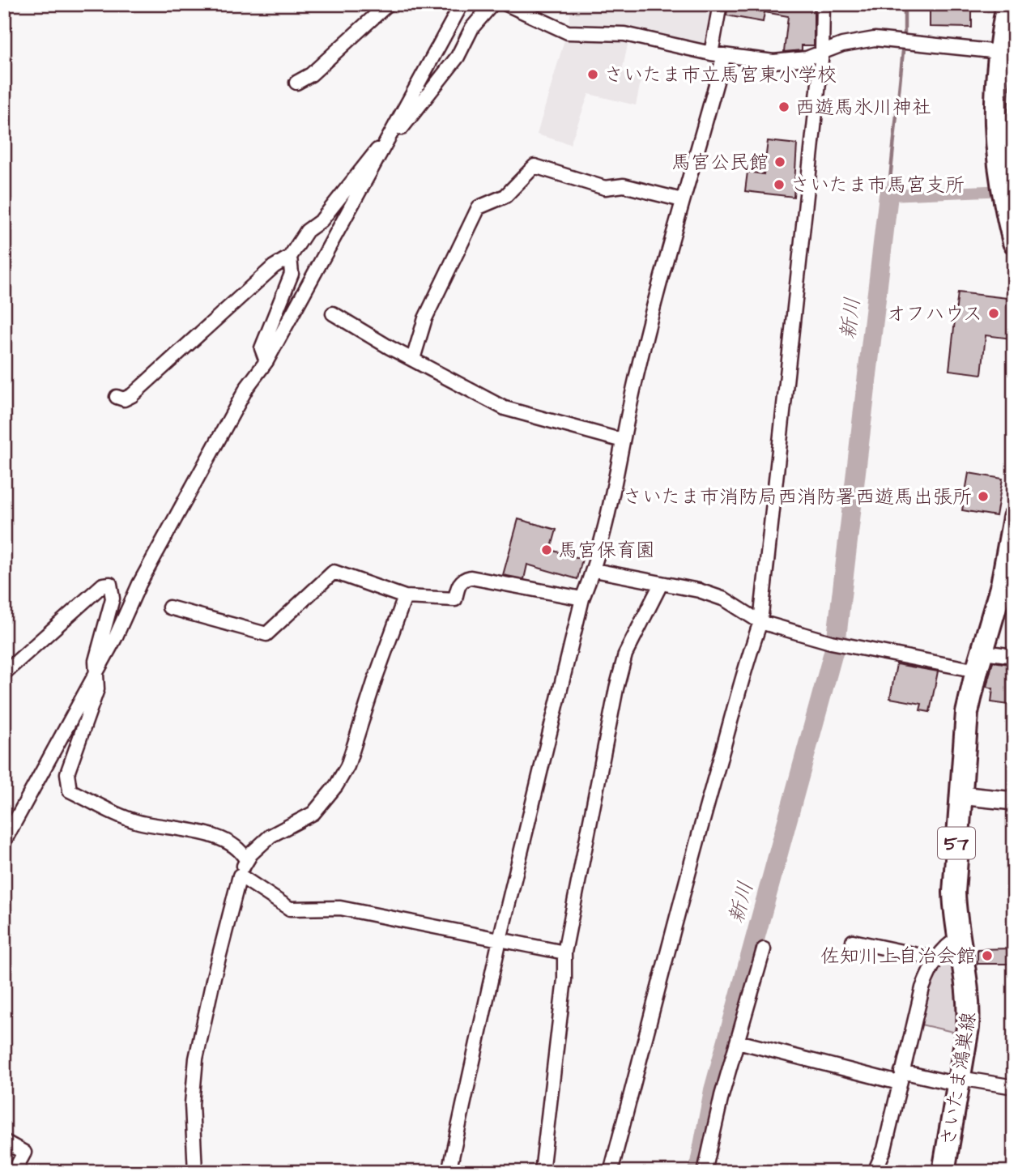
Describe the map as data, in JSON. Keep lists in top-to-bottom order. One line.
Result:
{"streets":{"main road":["57","さいたま鴻巣線"]},"water":["新川"],"places":["さいたま市立馬宮東小学校","西遊馬氷川神社","馬宮公民館","さいたま市馬宮支所","オフハウス","さいたま市消防局西消防署西遊馬出張所","馬宮保育園","佐知川上自治会館"]}
